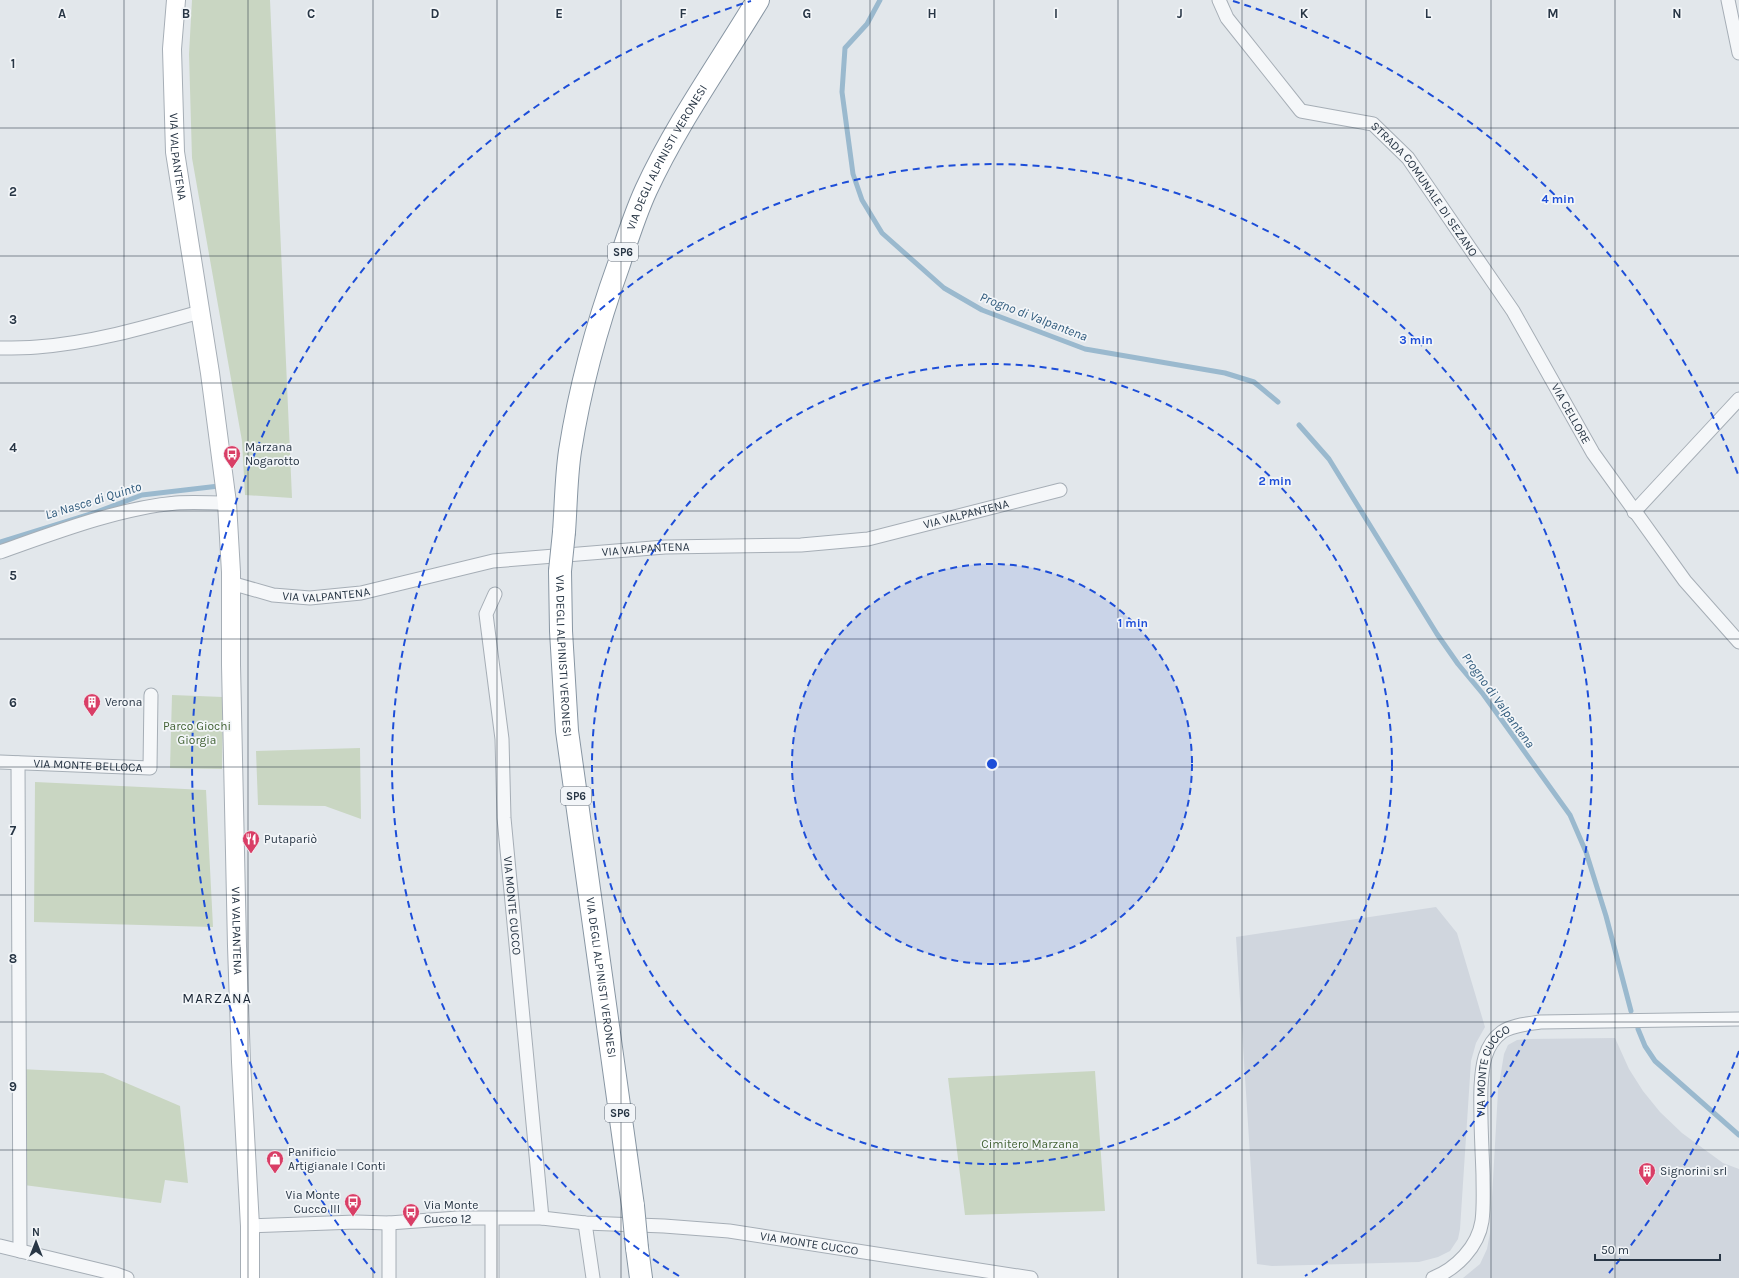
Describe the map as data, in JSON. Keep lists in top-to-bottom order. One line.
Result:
{"streets":{"highway":["VIA DEGLI ALPINISTI VERONESI","SP6"],"street":["VIA VALPANTENA","STRADA COMUNALE DI SEZANO","VIA CELLORE","VIA MONTE BELLOCA","VIA MONTE CUCCO"]},"crossings":[["VIA VALPANTENA","VIA MONTE CUCCO"],["STRADA COMUNALE DI SEZANO","VIA CELLORE"]],"districts":["MARZANA"],"water":["Progno di Valpantena","La Nasce di Quinto"],"parks":["Parco Giochi Giorgia","Cimitero Marzana"],"places":{"bus stop":["Marzana Nogarotto","Via Monte Cucco III","Via Monte Cucco 12"],"building":["Verona","Signorini srl"],"restaurant":["Putapariò"],"shop":["Panificio Artigianale I Conti"]},"scale_bar":"50 m","north":"top","grid":{"columns":["A","B","C","D","E","F","G","H","I","J","K","L","M","N"],"rows":["1","2","3","4","5","6","7","8","9"]},"rings":["4 min","3 min","2 min","1 min"]}
